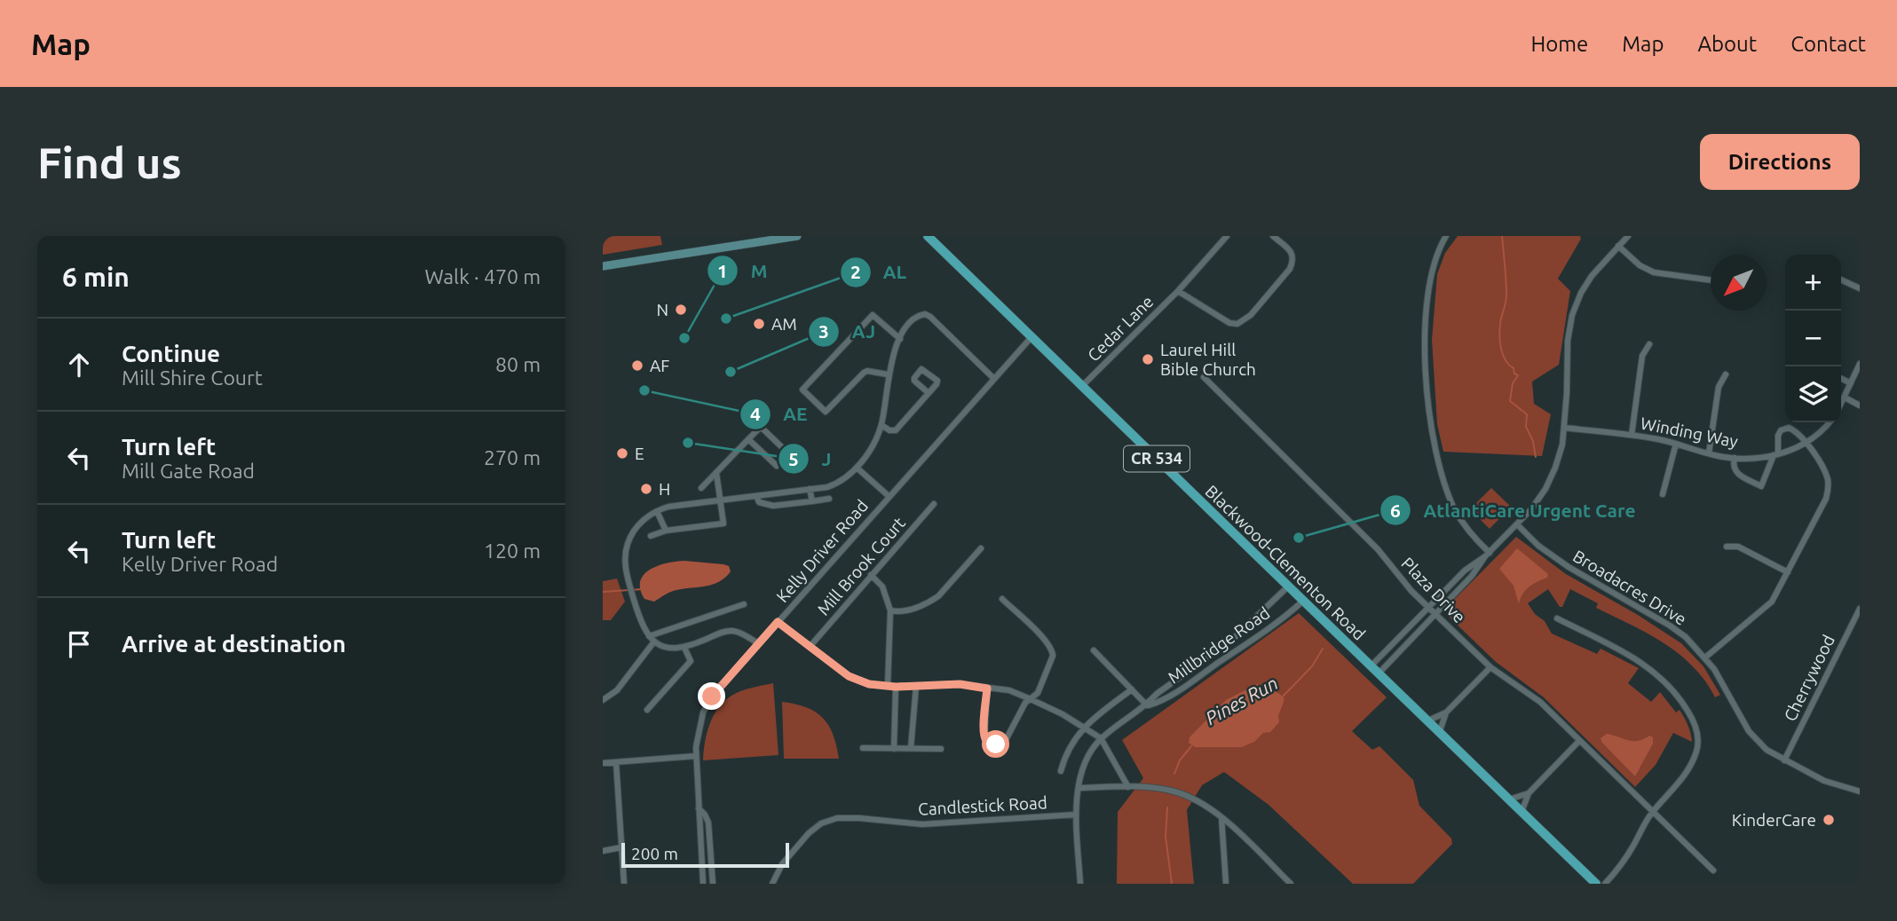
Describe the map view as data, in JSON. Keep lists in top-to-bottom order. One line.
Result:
{"streets":{"main road":["CR 534","Blackwood-Clementon Road"],"street":["Cedar Lane","Winding Way","Kelly Driver Road","Mill Brook Court","Broadacres Drive","Plaza Drive","Millbridge Road","Cherrywood","Candlestick Road"]},"crossings":[["Cedar Lane","Blackwood-Clementon Road"],["Kelly Driver Road","Blackwood-Clementon Road"],["Blackwood-Clementon Road","Millbridge Road"],["Broadacres Drive","Cherrywood"],["Millbridge Road","Candlestick Road"]],"water":["Pines Run"],"places":["N","AL","AM","M","Laurel Hill Bible Church","AF","AJ","AE","J","E","H","AtlantiCare Urgent Care","KinderCare"],"scale_bar":"200 m","north":"bottom left","page":{"header":"Map","nav":["Home","Map","About","Contact"],"buttons":"Directions","title":"Find us","heading":["6 min","Walk · 470 m"],"map_buttons":["+","−"],"list":[["Continue","Mill Shire Court","80 m"],["Turn left","Mill Gate Road","270 m"],["Turn left","Kelly Driver Road","120 m"],"Arrive at destination"],"scale":"200 m"}}
